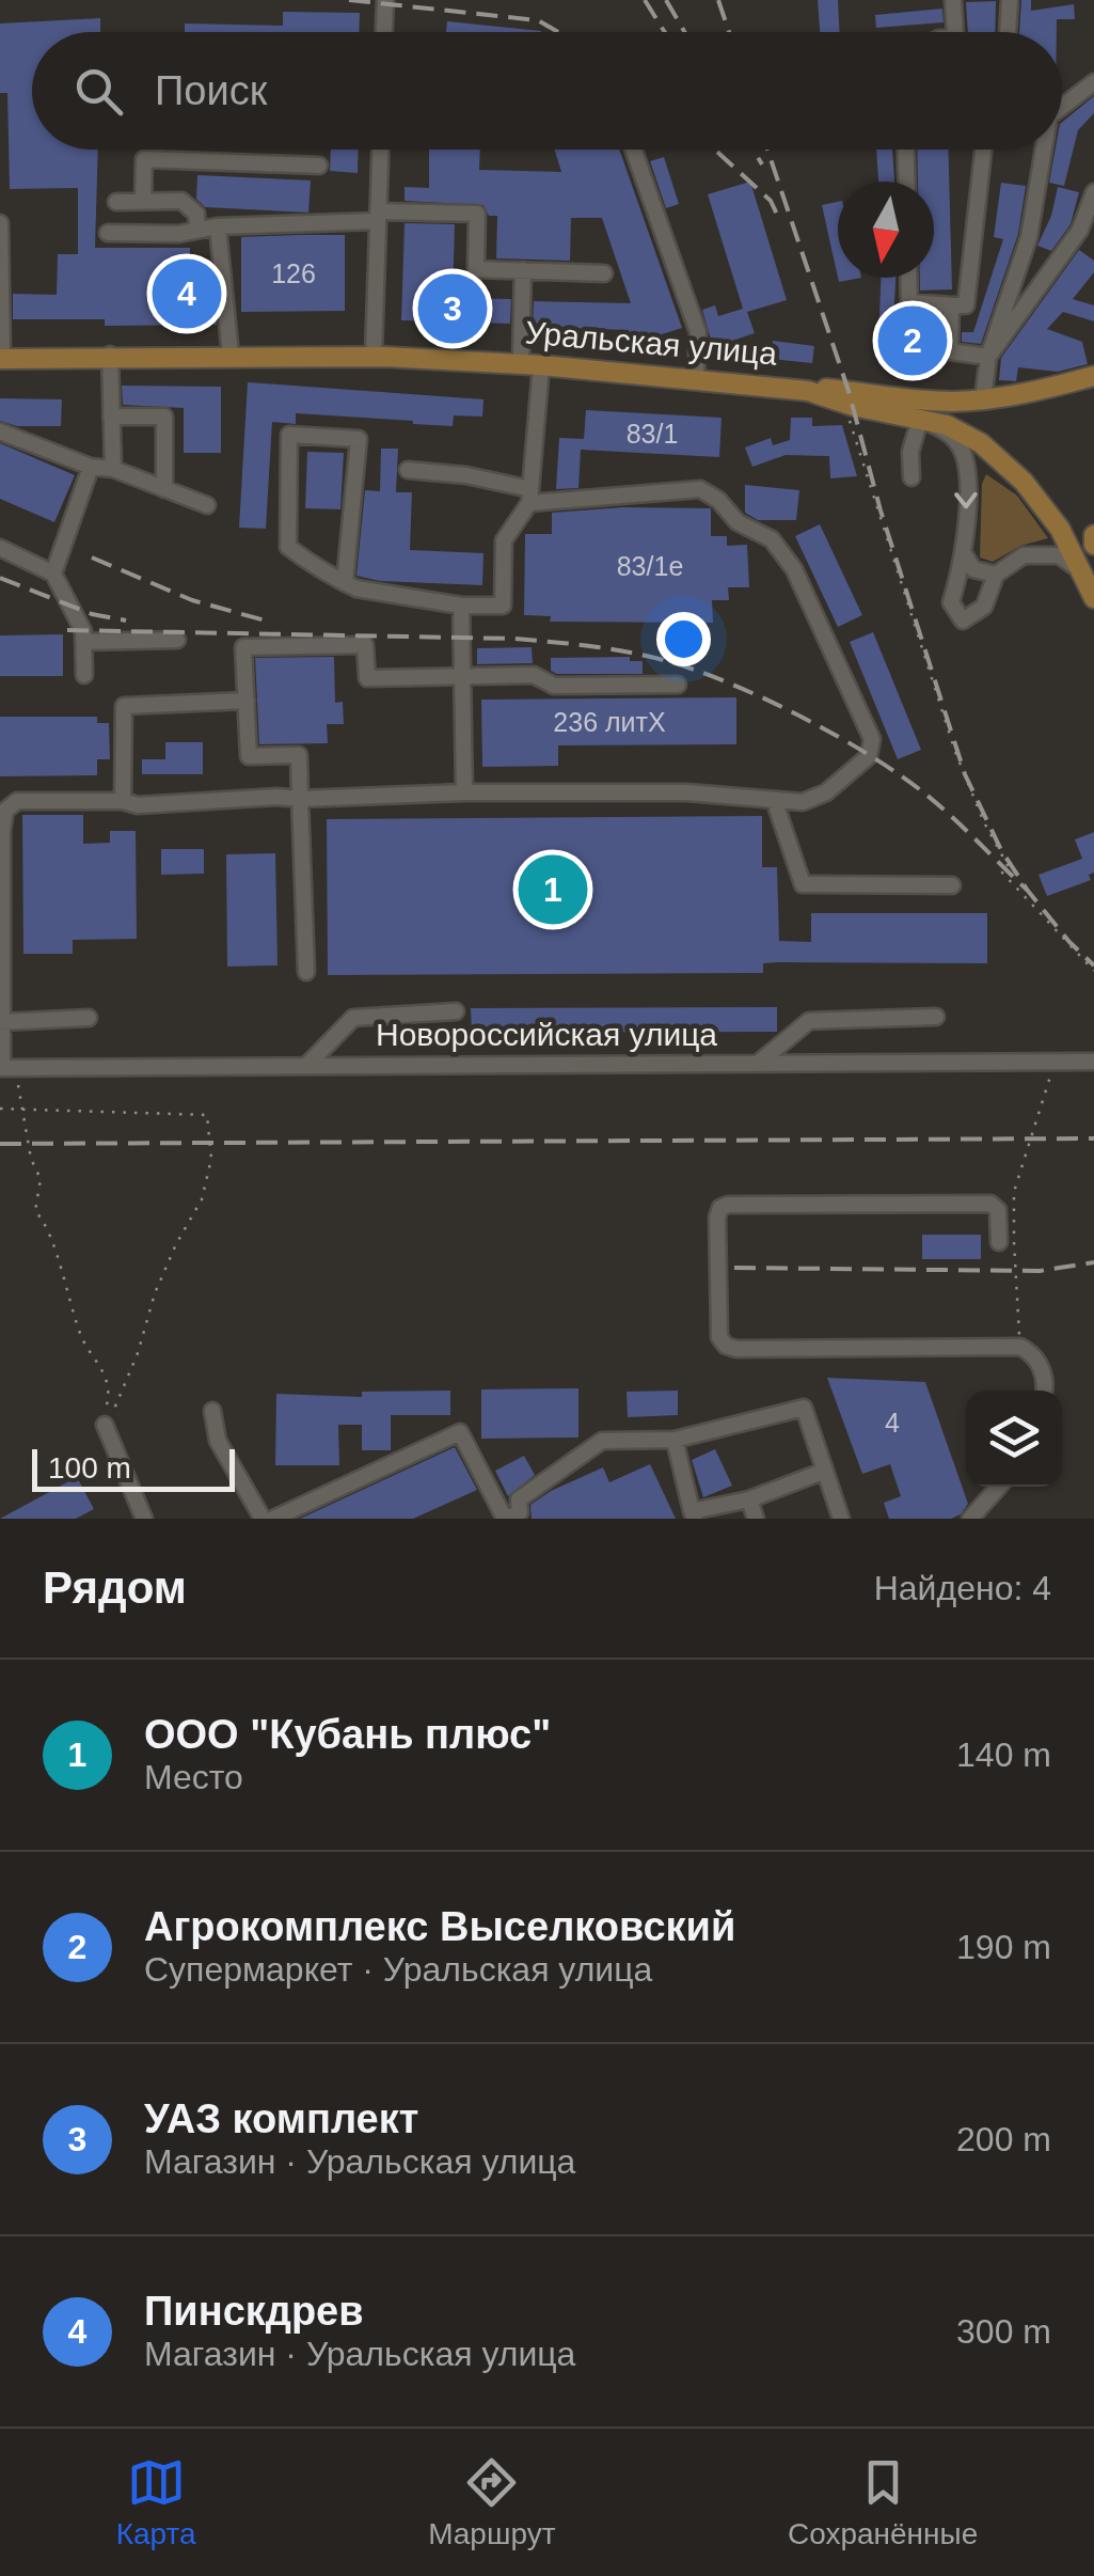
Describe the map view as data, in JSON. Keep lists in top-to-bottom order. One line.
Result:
{"streets":{"main road":["Уральская улица"],"street":["Новороссийская улица"]},"house_numbers":["126","83/1","83/1е","236 литХ","4"],"scale_bar":"100 m","north":"bottom","page":{"search":"Поиск","pins":["4","3","2","1"],"scale":"100 m","heading":["Рядом","Найдено: 4"],"list":[{"mark":"1","name":"ООО \"Кубань плюс\"","note":"Место","value":"140 m"},{"mark":"2","name":"Агрокомплекс Выселковский","note":"Супермаркет · Уральская улица","value":"190 m"},{"mark":"3","name":"УАЗ комплект","note":"Магазин · Уральская улица","value":"200 m"},{"mark":"4","name":"Пинскдрев","note":"Магазин · Уральская улица","value":"300 m"}],"nav":["Карта","Маршрут","Сохранённые"]}}
